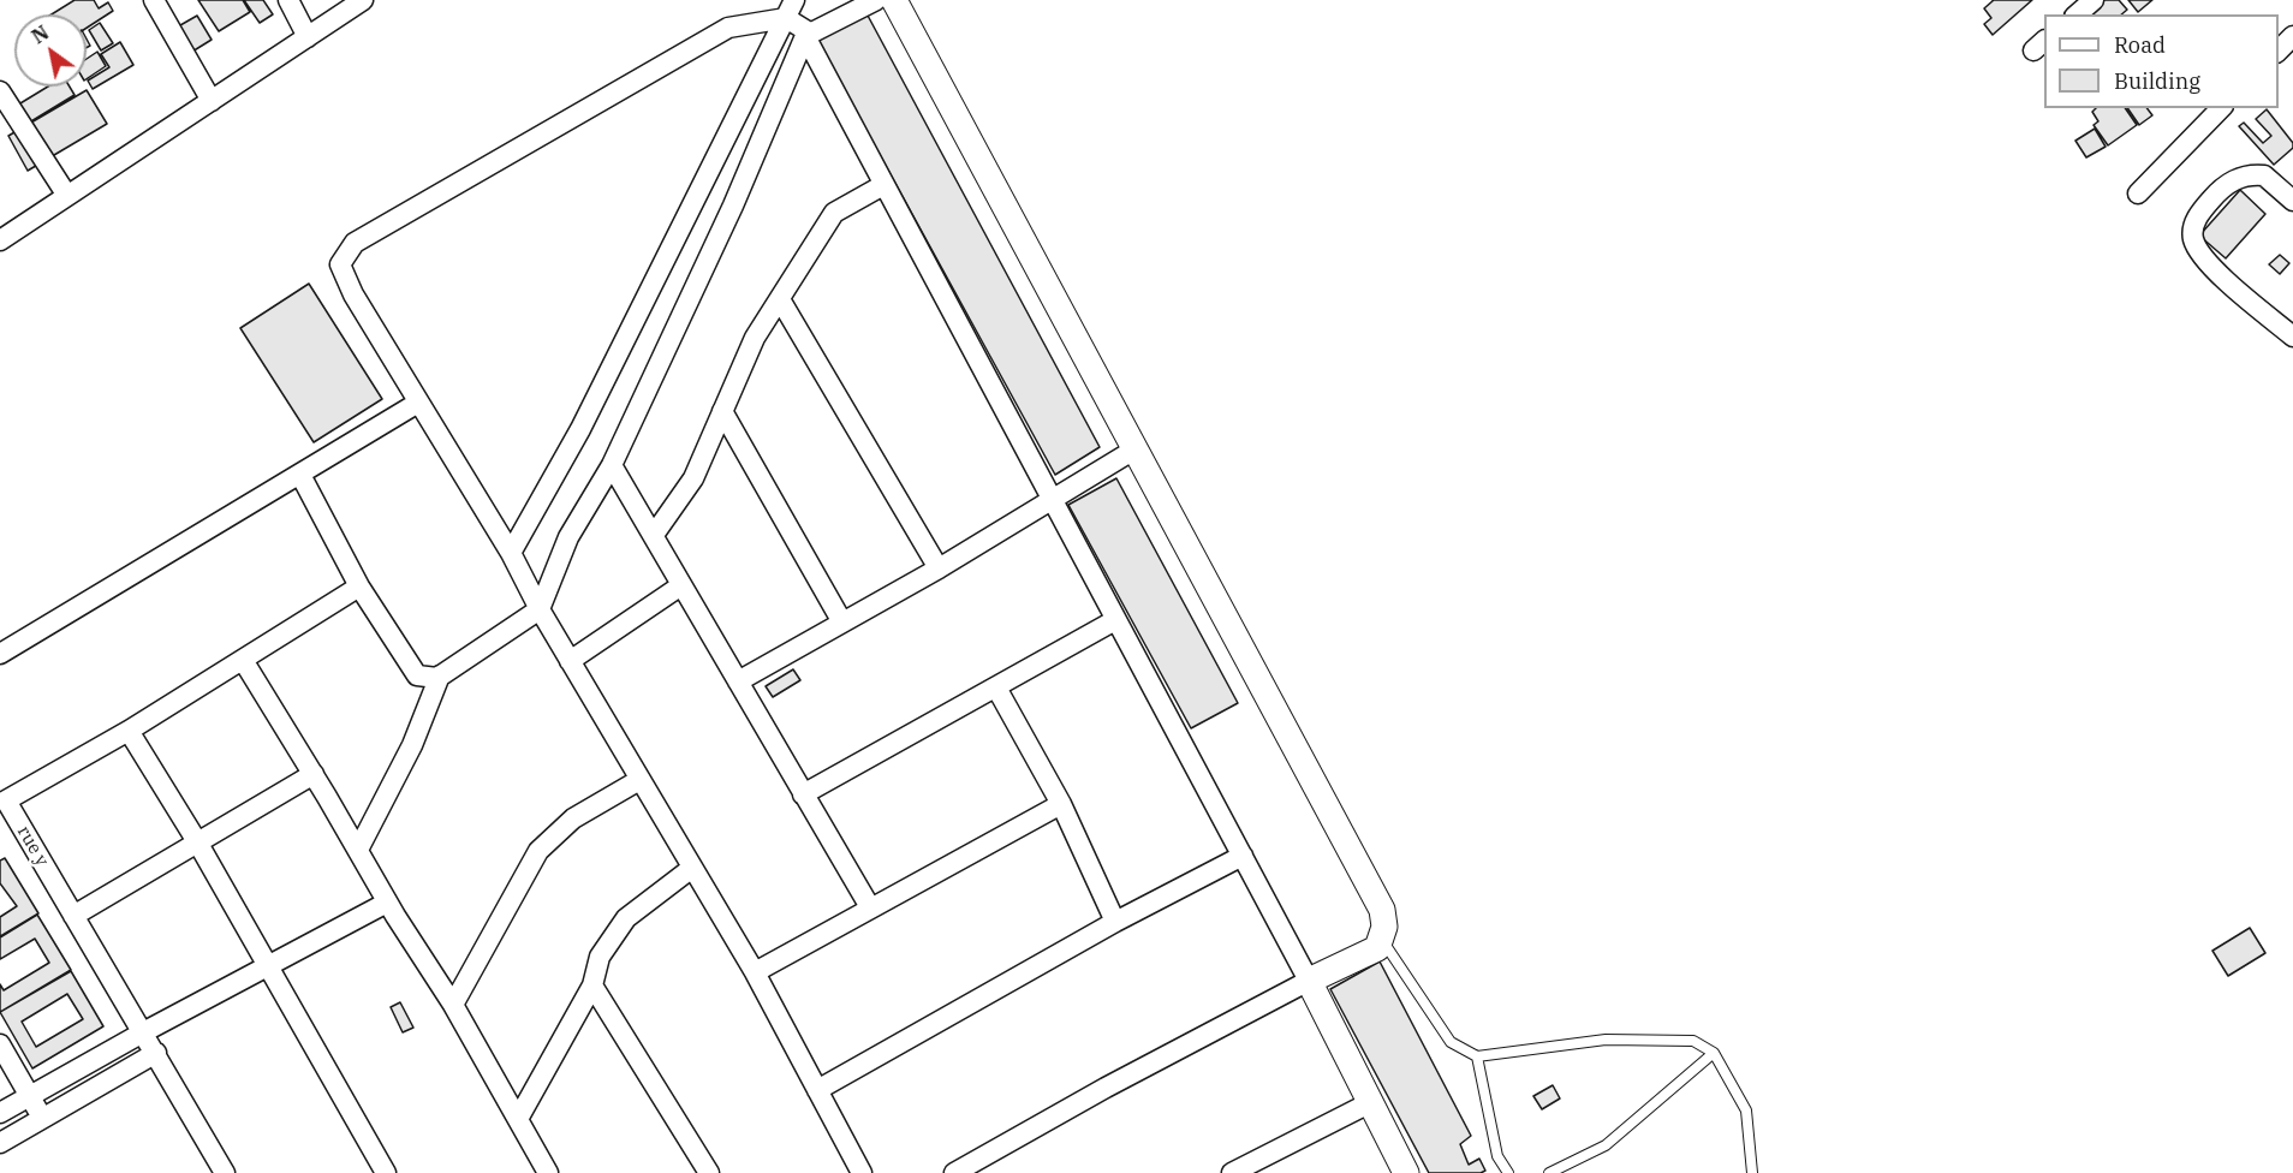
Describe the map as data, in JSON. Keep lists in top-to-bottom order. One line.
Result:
{"streets":{"street":["rue y"]},"legend":["Road","Building"],"north":"top left"}
